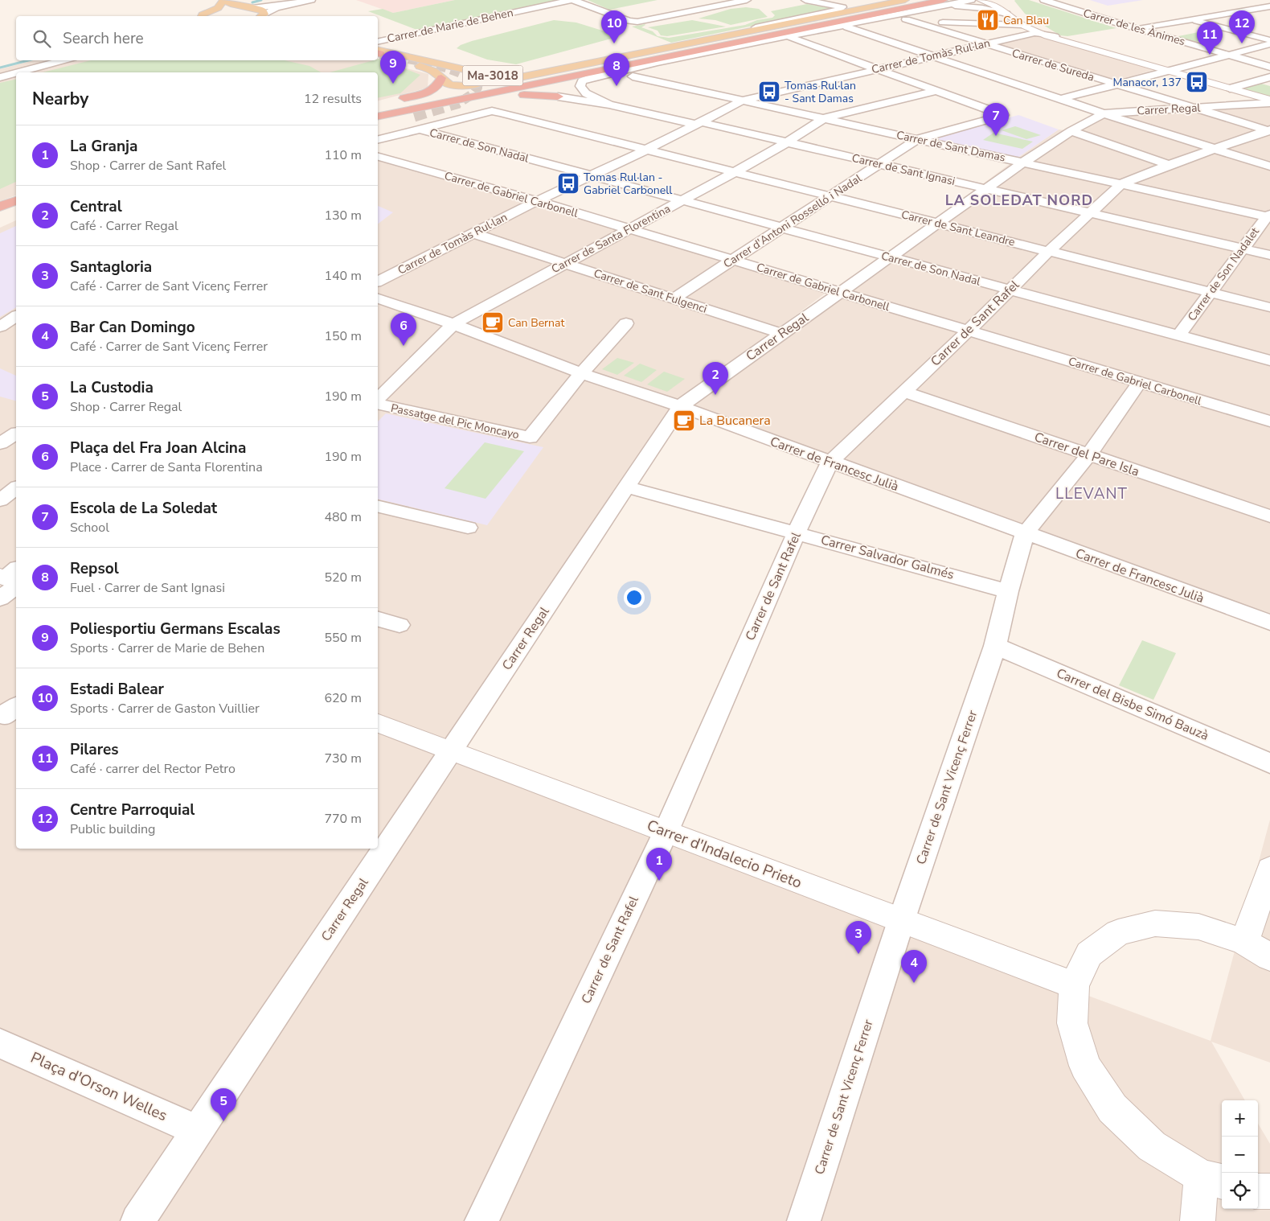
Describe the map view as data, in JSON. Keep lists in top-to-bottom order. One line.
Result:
{"streets":{"main road":["Ma-3018","Carrer d'Indalecio Prieto"],"street":["Carrer de Marie de Behen","Carrer de les Ànimes","Carrer de Tomàs Rul·lan","Carrer de Sureda","Carrer Regal","Carrer de Son Nadal","Carrer de Sant Damas","Carrer de Sant Ignasi","Carrer de Gabriel Carbonell","Carrer d'Antoni Rosselló i Nadal","Carrer de Sant Leandre","Carrer de Santa Florentina","Carrer de Son Nadalet","Carrer de Sant Fulgenci","Carrer de Sant Rafel","Passatge del Pic Moncayo","Carrer del Pare Isla","Carrer de Francesc Julià","Carrer Salvador Galmés","Carrer del Bisbe Simó Bauzà","Carrer de Sant Vicenç Ferrer","Plaça d'Orson Welles"]},"crossings":[["Carrer de Tomàs Rul·lan","Carrer de Sureda"],["Carrer de Tomàs Rul·lan","Carrer de Son Nadal"],["Carrer de Tomàs Rul·lan","Carrer de Sant Damas"],["Carrer de Tomàs Rul·lan","Carrer de Sant Ignasi"],["Carrer de Tomàs Rul·lan","Carrer de Gabriel Carbonell"],["Carrer de Tomàs Rul·lan","Carrer de Sant Leandre"],["Carrer de Tomàs Rul·lan","Carrer de Sant Fulgenci"],["Carrer de Sureda","Carrer Regal"],["Carrer de Sureda","Carrer de Sant Rafel"],["Carrer Regal","Carrer de Son Nadal"],["Carrer Regal","Carrer de Sant Damas"],["Carrer Regal","Carrer de Sant Ignasi"],["Carrer Regal","Carrer de Gabriel Carbonell"],["Carrer Regal","Carrer de Sant Leandre"],["Carrer Regal","Carrer de Sant Fulgenci"],["Carrer Regal","Carrer de Francesc Julià"],["Carrer Regal","Carrer Salvador Galmés"],["Carrer Regal","Carrer d'Indalecio Prieto"],["Carrer Regal","Plaça d'Orson Welles"],["Carrer de Son Nadal","Carrer d'Antoni Rosselló i Nadal"],["Carrer de Son Nadal","Carrer de Sant Leandre"],["Carrer de Son Nadal","Carrer de Santa Florentina"],["Carrer de Son Nadal","Carrer de Son Nadalet"],["Carrer de Son Nadal","Carrer de Sant Rafel"],["Carrer de Sant Damas","Carrer d'Antoni Rosselló i Nadal"],["Carrer de Sant Damas","Carrer de Santa Florentina"],["Carrer de Sant Damas","Carrer de Son Nadalet"],["Carrer de Sant Damas","Carrer de Sant Rafel"],["Carrer de Sant Ignasi","Carrer d'Antoni Rosselló i Nadal"],["Carrer de Sant Ignasi","Carrer de Santa Florentina"],["Carrer de Sant Ignasi","Carrer de Son Nadalet"],["Carrer de Sant Ignasi","Carrer de Sant Rafel"],["Carrer de Gabriel Carbonell","Carrer d'Antoni Rosselló i Nadal"],["Carrer de Gabriel Carbonell","Carrer de Santa Florentina"],["Carrer de Gabriel Carbonell","Carrer de Sant Rafel"],["Carrer de Gabriel Carbonell","Carrer de Sant Vicenç Ferrer"],["Carrer d'Antoni Rosselló i Nadal","Carrer de Sant Leandre"],["Carrer d'Antoni Rosselló i Nadal","Carrer de Santa Florentina"],["Carrer d'Antoni Rosselló i Nadal","Carrer de Sant Fulgenci"],["Carrer de Sant Leandre","Carrer de Santa Florentina"],["Carrer de Sant Leandre","Carrer de Son Nadalet"],["Carrer de Sant Leandre","Carrer de Sant Rafel"],["Carrer de Santa Florentina","Carrer de Sant Fulgenci"],["Carrer de Santa Florentina","Carrer de Francesc Julià"],["Carrer de Sant Rafel","Carrer del Pare Isla"],["Carrer de Sant Rafel","Carrer de Francesc Julià"],["Carrer de Sant Rafel","Carrer Salvador Galmés"],["Carrer de Sant Rafel","Carrer d'Indalecio Prieto"],["Passatge del Pic Moncayo","Carrer de Francesc Julià"],["Carrer del Pare Isla","Carrer de Sant Vicenç Ferrer"],["Carrer de Francesc Julià","Carrer de Sant Vicenç Ferrer"],["Carrer Salvador Galmés","Carrer de Sant Vicenç Ferrer"],["Carrer del Bisbe Simó Bauzà","Carrer de Sant Vicenç Ferrer"],["Carrer de Sant Vicenç Ferrer","Carrer d'Indalecio Prieto"]],"districts":["LA SOLEDAT NORD","LLEVANT"],"places":{"restaurant":["Can Blau"],"bus stop":["Manacor, 137","Tomas Rul·lan - Sant Damas","Tomas Rul·lan - Gabriel Carbonell"],"cafe":["Can Bernat","La Bucanera"]},"page":{"pins":["10","12","11","9","8","7","6","2","1","3","4","5"],"search":"Search here","heading":["Nearby","12 results"],"list":[{"mark":"1","name":"La Granja","note":"Shop · Carrer de Sant Rafel","value":"110 m"},{"mark":"2","name":"Central","note":"Café · Carrer Regal","value":"130 m"},{"mark":"3","name":"Santagloria","note":"Café · Carrer de Sant Vicenç Ferrer","value":"140 m"},{"mark":"4","name":"Bar Can Domingo","note":"Café · Carrer de Sant Vicenç Ferrer","value":"150 m"},{"mark":"5","name":"La Custodia","note":"Shop · Carrer Regal","value":"190 m"},{"mark":"6","name":"Plaça del Fra Joan Alcina","note":"Place · Carrer de Santa Florentina","value":"190 m"},{"mark":"7","name":"Escola de La Soledat","note":"School","value":"480 m"},{"mark":"8","name":"Repsol","note":"Fuel · Carrer de Sant Ignasi","value":"520 m"},{"mark":"9","name":"Poliesportiu Germans Escalas","note":"Sports · Carrer de Marie de Behen","value":"550 m"},{"mark":"10","name":"Estadi Balear","note":"Sports · Carrer de Gaston Vuillier","value":"620 m"},{"mark":"11","name":"Pilares","note":"Café · carrer del Rector Petro","value":"730 m"},{"mark":"12","name":"Centre Parroquial","note":"Public building","value":"770 m"}],"map_buttons":["+","−"]}}
